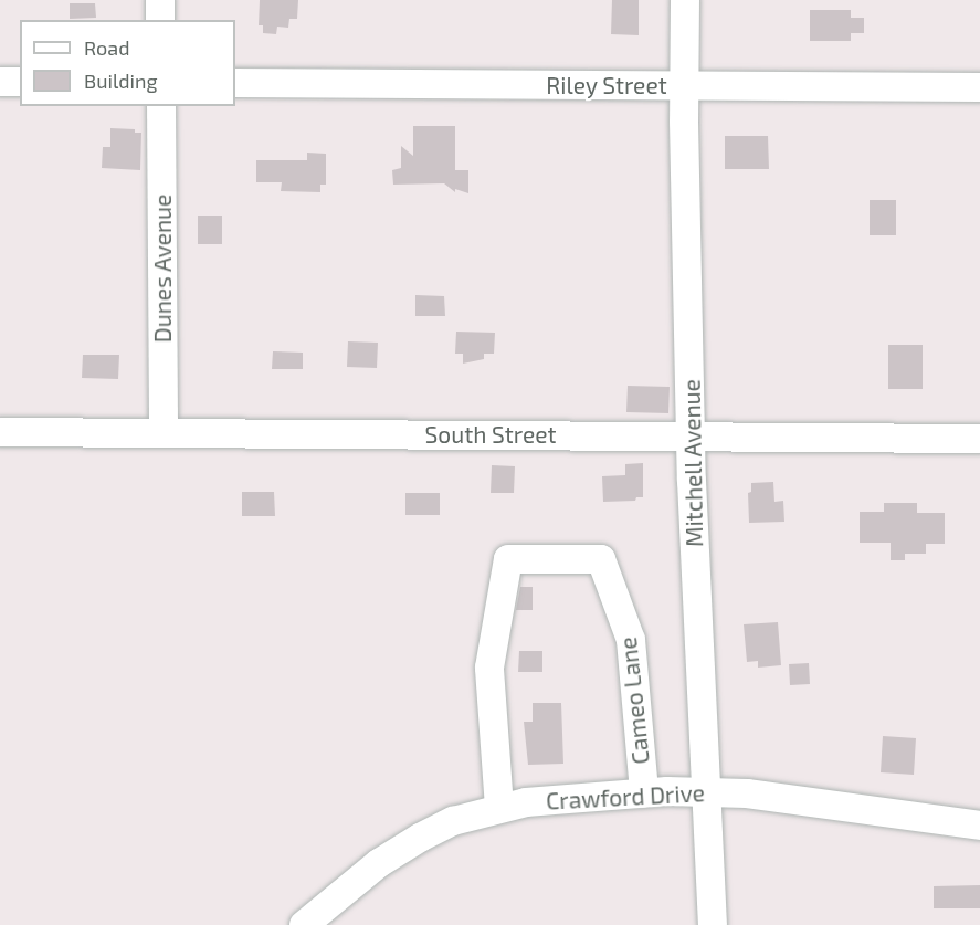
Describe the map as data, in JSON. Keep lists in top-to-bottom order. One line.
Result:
{"streets":{"street":["Riley Street","Dunes Avenue","South Street","Mitchell Avenue","Cameo Lane","Crawford Drive"]},"crossings":[["Riley Street","Mitchell Avenue"],["Dunes Avenue","South Street"],["South Street","Mitchell Avenue"],["Mitchell Avenue","Crawford Drive"],["Cameo Lane","Crawford Drive"]],"legend":["Road","Building"]}
